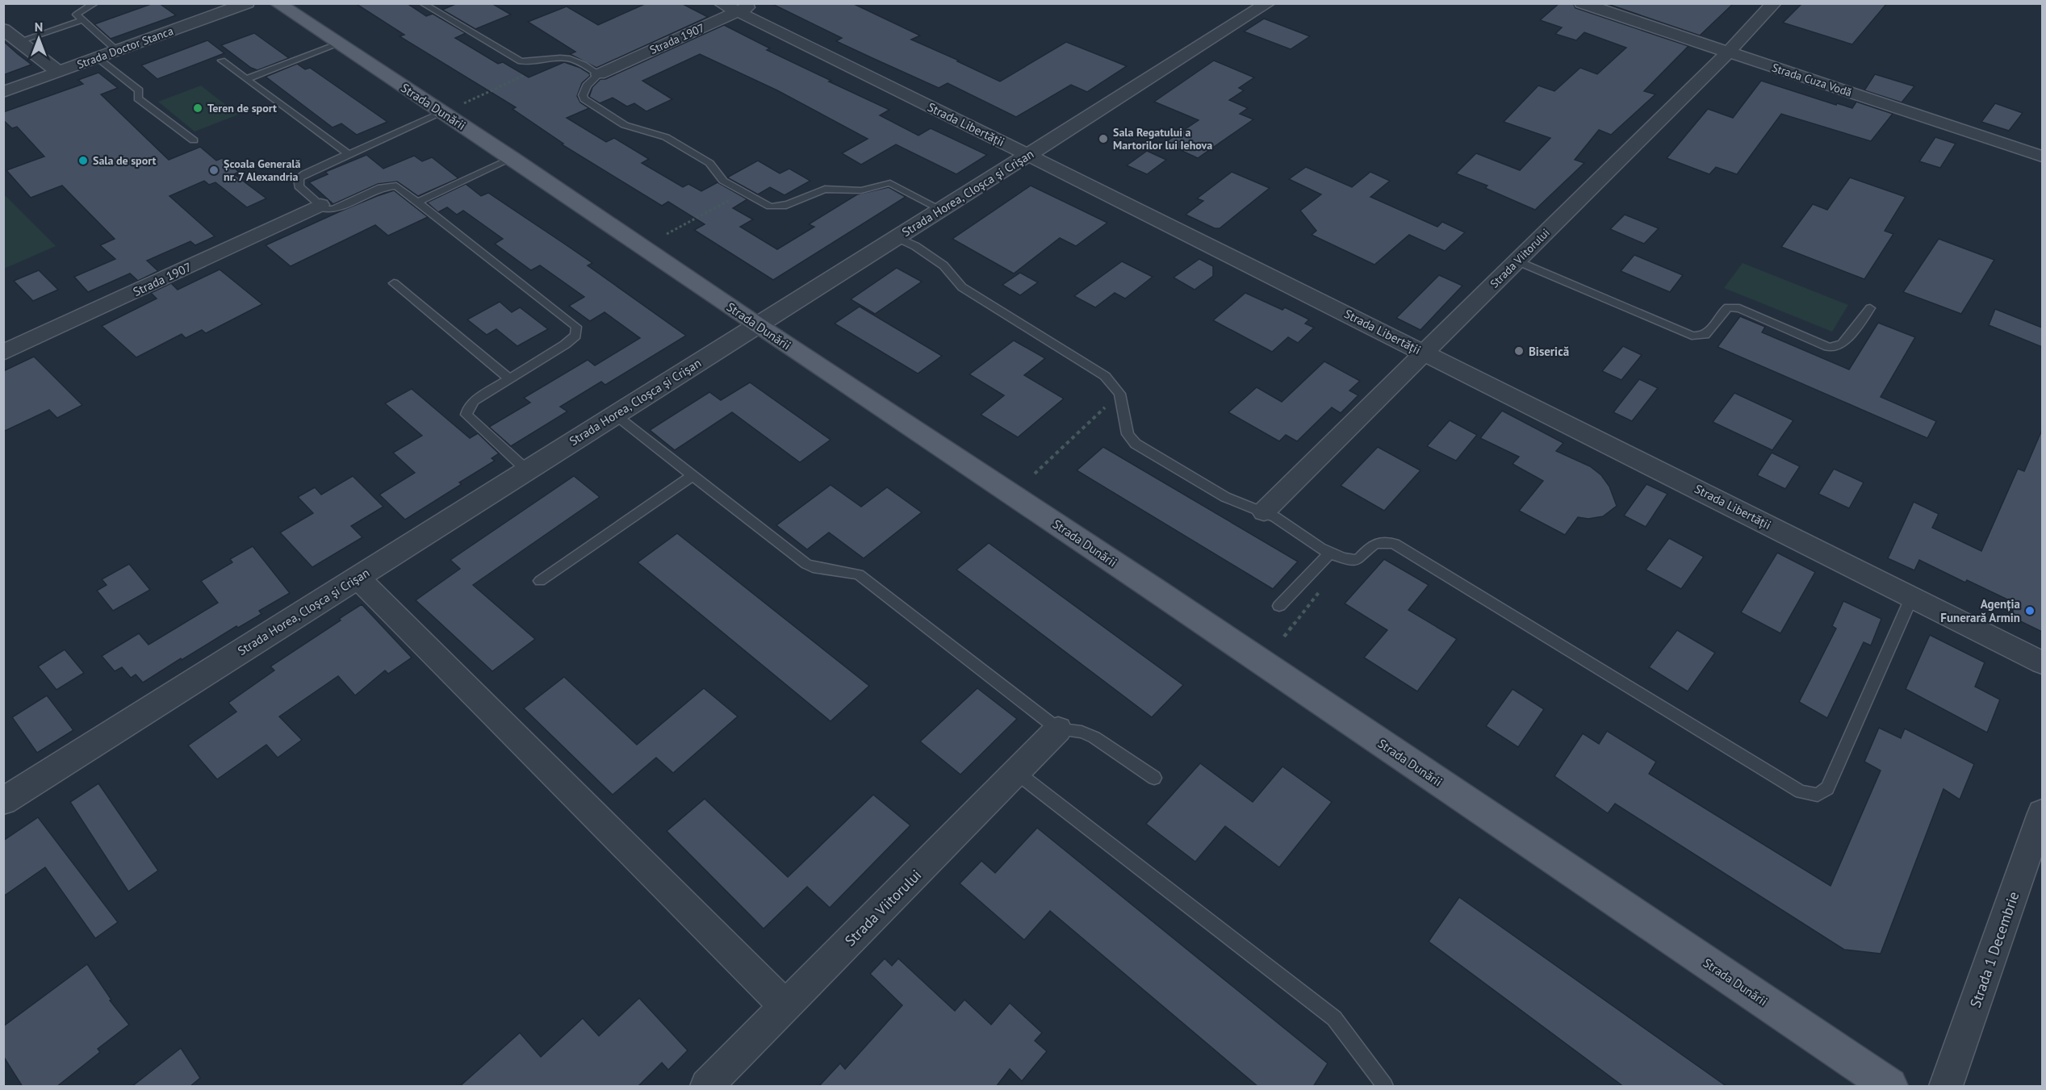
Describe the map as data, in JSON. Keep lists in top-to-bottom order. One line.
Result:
{"streets":{"main road":["Strada Dunării"],"street":["Strada 1907","Strada Doctor Stanca","Strada Cuza Vodă","Strada Libertății","Strada Horea, Cloşca şi Crişan","Strada Viitorului","Strada 1 Decembrie"]},"crossings":[["Strada 1907","Strada Libertății"],["Strada Cuza Vodă","Strada Viitorului"],["Strada Dunării","Strada Horea, Cloşca şi Crişan"],["Strada Libertății","Strada Horea, Cloşca şi Crişan"],["Strada Libertății","Strada Viitorului"]],"places":["Teren de sport","Sala Regatului a Martorilor lui Iehova","Sala de sport","Școala Generală nr. 7 Alexandria","Biserică","Agenția Funerară Armin"],"north":"top"}
